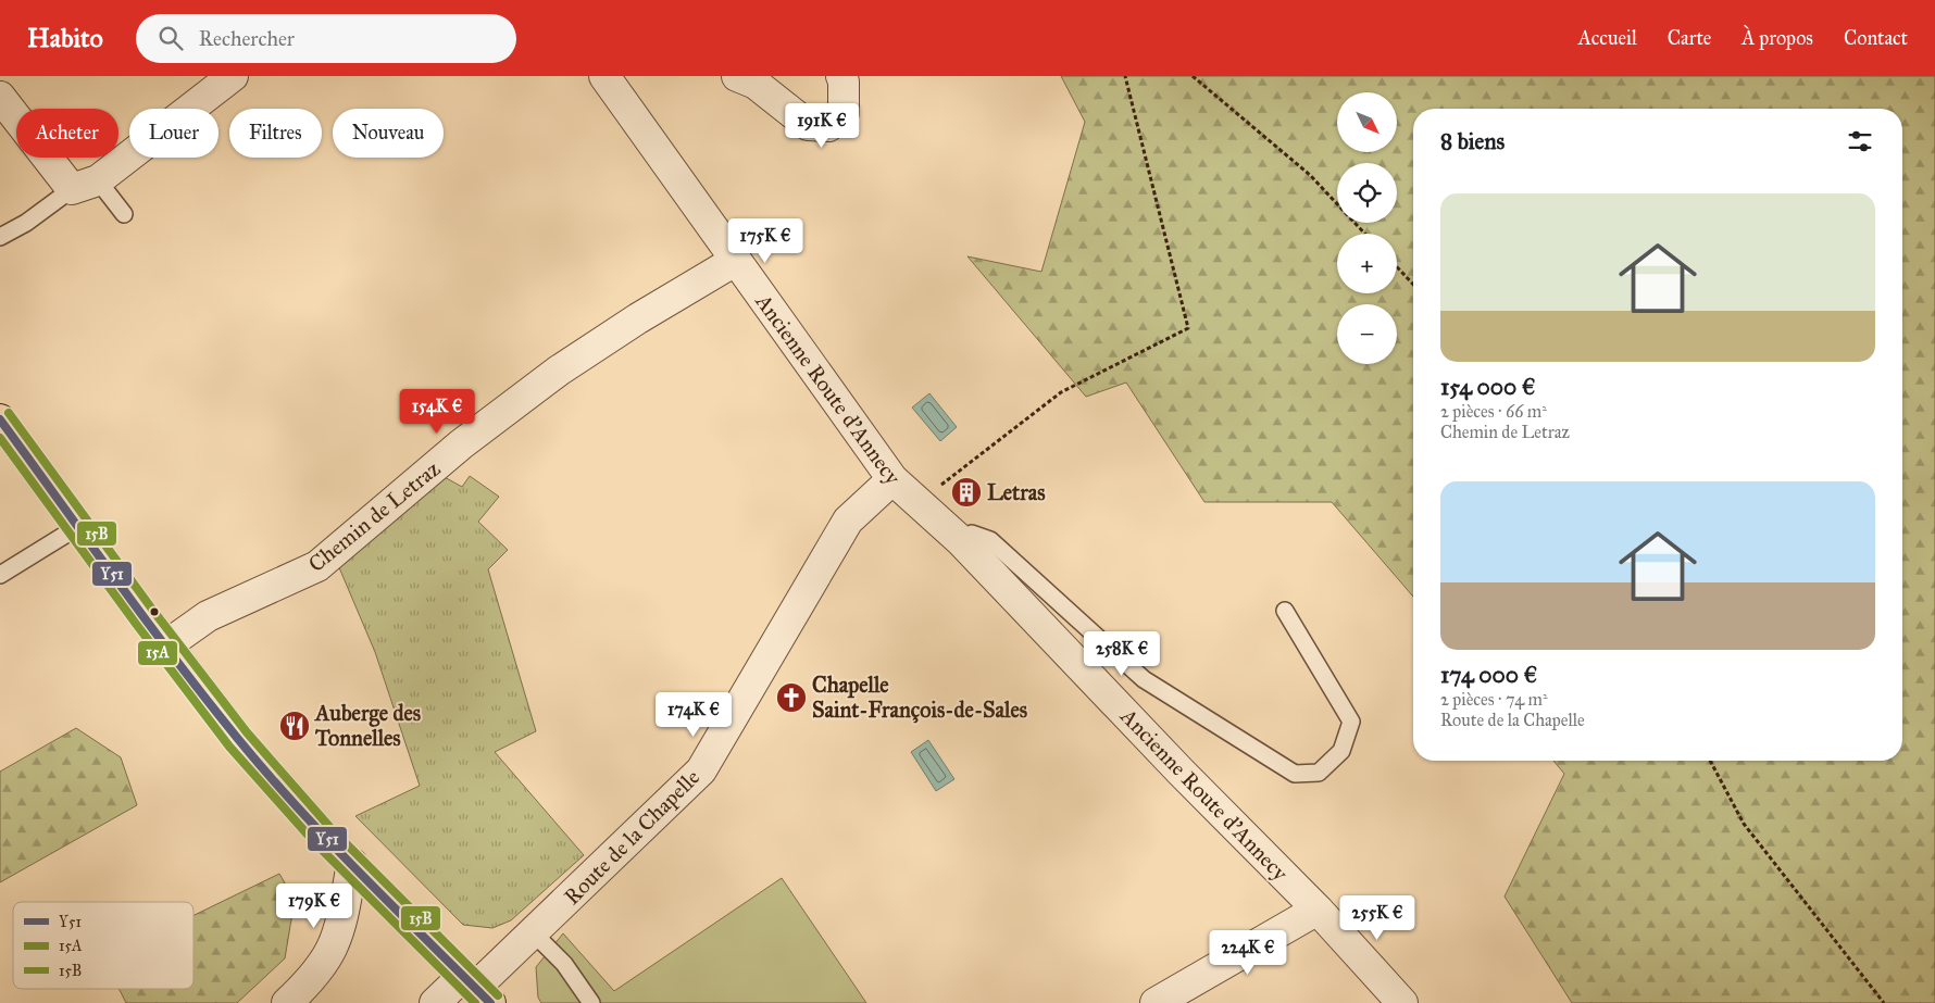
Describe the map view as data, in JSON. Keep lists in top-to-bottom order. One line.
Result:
{"streets":{"street":["Ancienne Route d'Annecy","Chemin de Letraz","Route de la Chapelle"]},"crossings":[["Ancienne Route d'Annecy","Chemin de Letraz"],["Ancienne Route d'Annecy","Route de la Chapelle"]],"places":{"building":["Letras"],"church":["Chapelle Saint-François-de-Sales"],"restaurant":["Auberge des Tonnelles"]},"lines":["transit line 15B","transit line Y51","transit line 15A"],"legend":["Y51","15A","15B"],"north":"bottom right","page":{"header":"Habito","search":"Rechercher","nav":["Accueil","Carte","À propos","Contact"],"map_buttons":["+","−"],"price":["191K €","175K €","154K €","258K €","174K €","179K €","255K €","224K €"],"chip":["Acheter","Louer","Filtres","Nouveau"],"heading":"8 biens","list":[{"name":"154 000 €","note":"2 pièces · 66 m² · Chemin de Letraz"},{"name":"174 000 €","note":"2 pièces · 74 m² · Route de la Chapelle"}]}}
